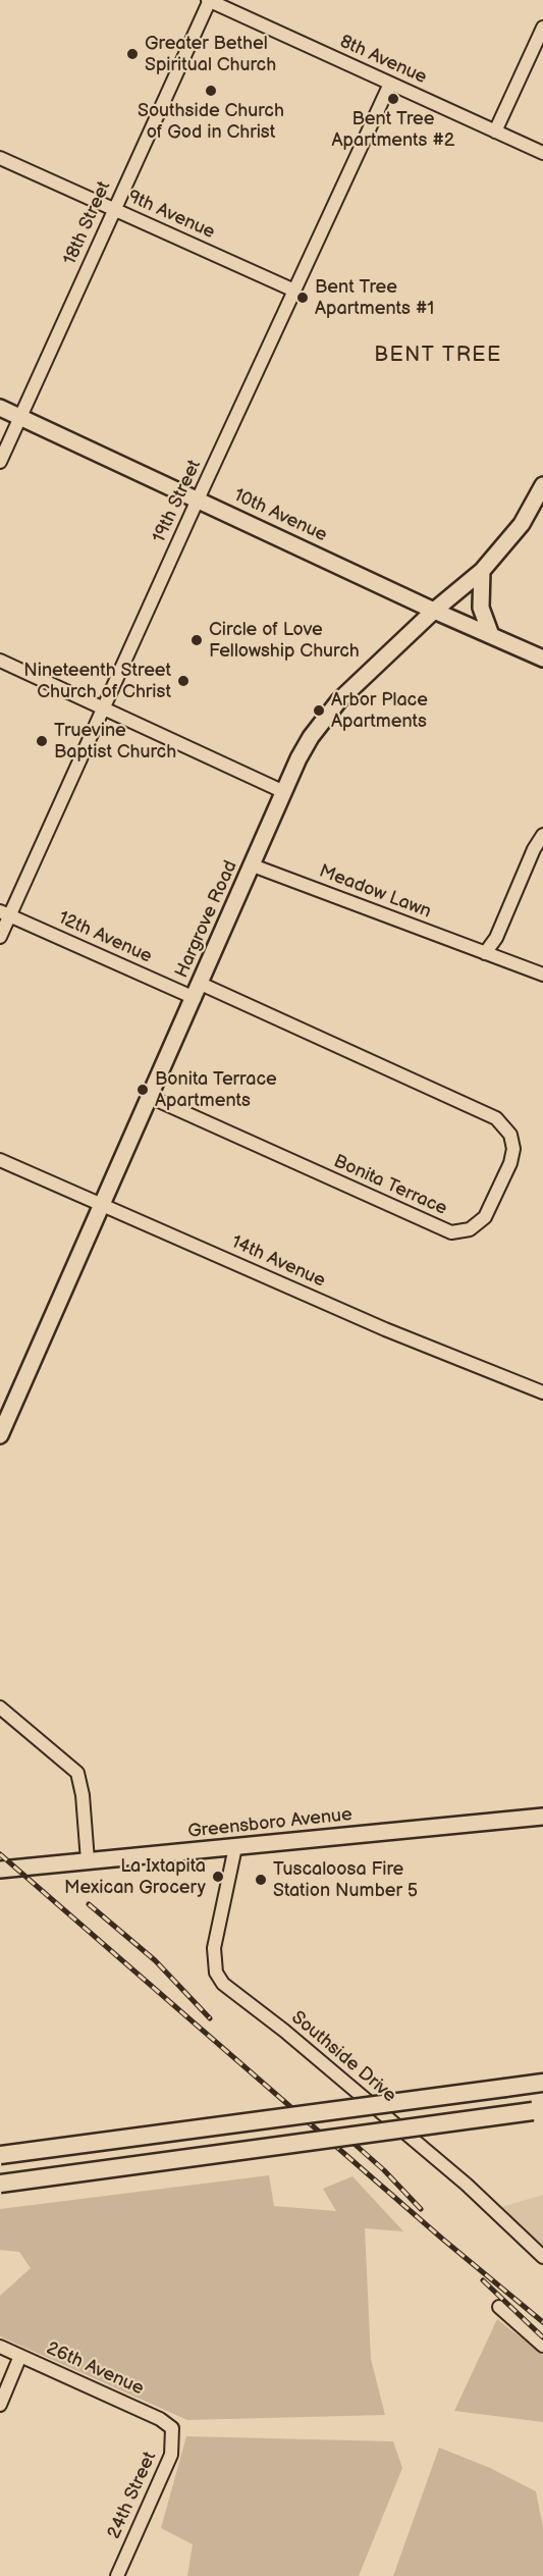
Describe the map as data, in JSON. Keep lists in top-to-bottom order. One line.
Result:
{"streets":{"main road":["10th Avenue","Hargrove Road","Greensboro Avenue"],"street":["8th Avenue","9th Avenue","18th Street","19th Street","Meadow Lawn","12th Avenue","Bonita Terrace","14th Avenue","Southside Drive","26th Avenue","24th Street"]},"crossings":[["8th Avenue","18th Street"],["8th Avenue","19th Street"],["9th Avenue","18th Street"],["9th Avenue","19th Street"],["18th Street","10th Avenue"],["19th Street","10th Avenue"],["19th Street","12th Avenue"],["10th Avenue","Hargrove Road"],["Meadow Lawn","Hargrove Road"],["Hargrove Road","12th Avenue"],["Hargrove Road","Bonita Terrace"],["Hargrove Road","14th Avenue"],["12th Avenue","Bonita Terrace"],["Greensboro Avenue","Southside Drive"],["26th Avenue","24th Street"]],"districts":["BENT TREE"],"places":["Greater Bethel Spiritual Church","Southside Church of God in Christ","Bent Tree Apartments #2","Bent Tree Apartments #1","Circle of Love Fellowship Church","Nineteenth Street Church of Christ","Arbor Place Apartments","Truevine Baptist Church","Bonita Terrace Apartments","La Ixtapita Mexican Grocery","Tuscaloosa Fire Station Number 5"]}
